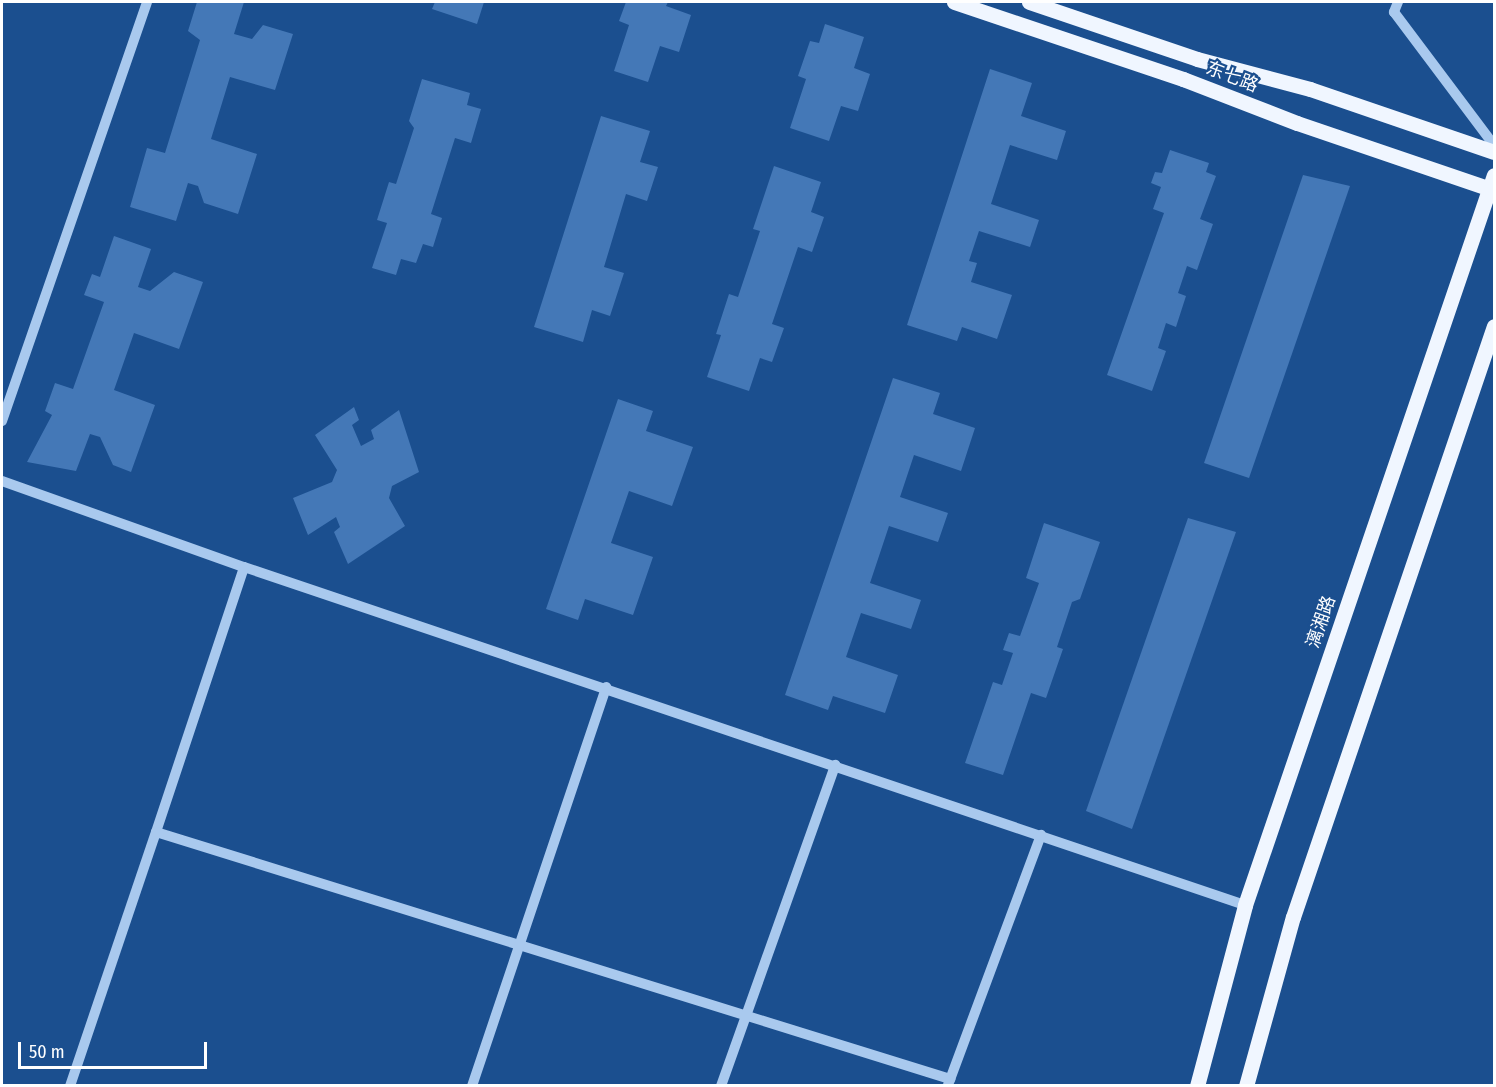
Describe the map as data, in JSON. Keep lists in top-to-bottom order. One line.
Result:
{"streets":{"main road":["东七路","漓湘路"]},"crossings":[["东七路","漓湘路"]],"scale_bar":"50 m"}
